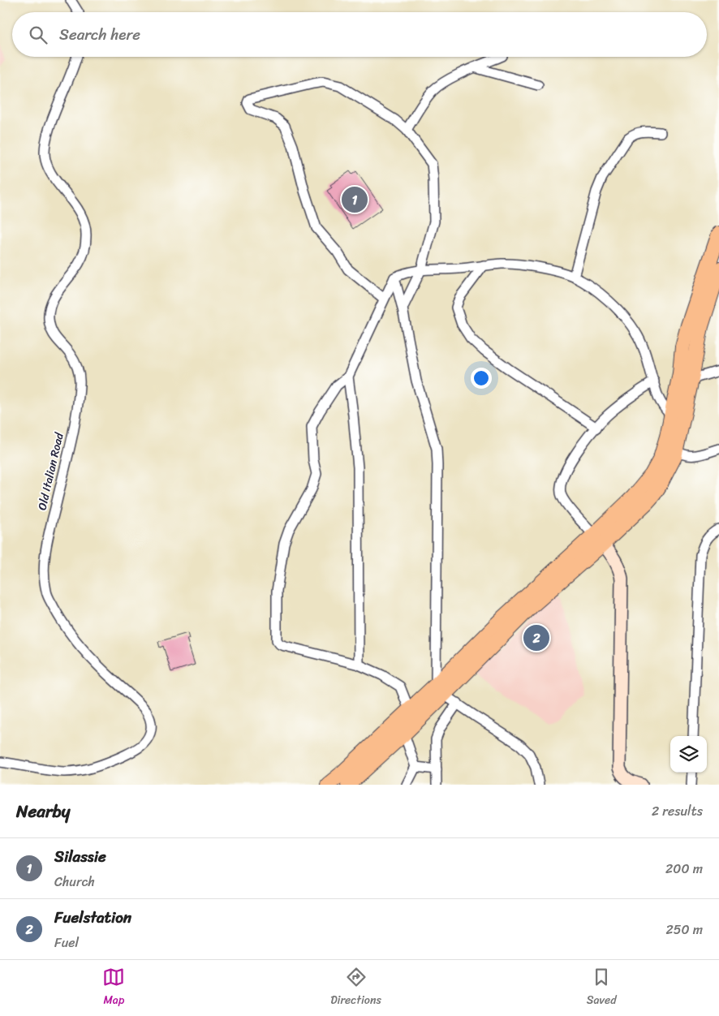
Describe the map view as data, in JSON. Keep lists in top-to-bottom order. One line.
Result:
{"streets":{"street":["Old Italian Road"]},"page":{"search":"Search here","pins":["1","2"],"heading":["Nearby","2 results"],"list":[{"mark":"1","name":"Silassie","note":"Church","value":"200 m"},{"mark":"2","name":"Fuelstation","note":"Fuel","value":"250 m"}],"nav":["Map","Directions","Saved"]}}
